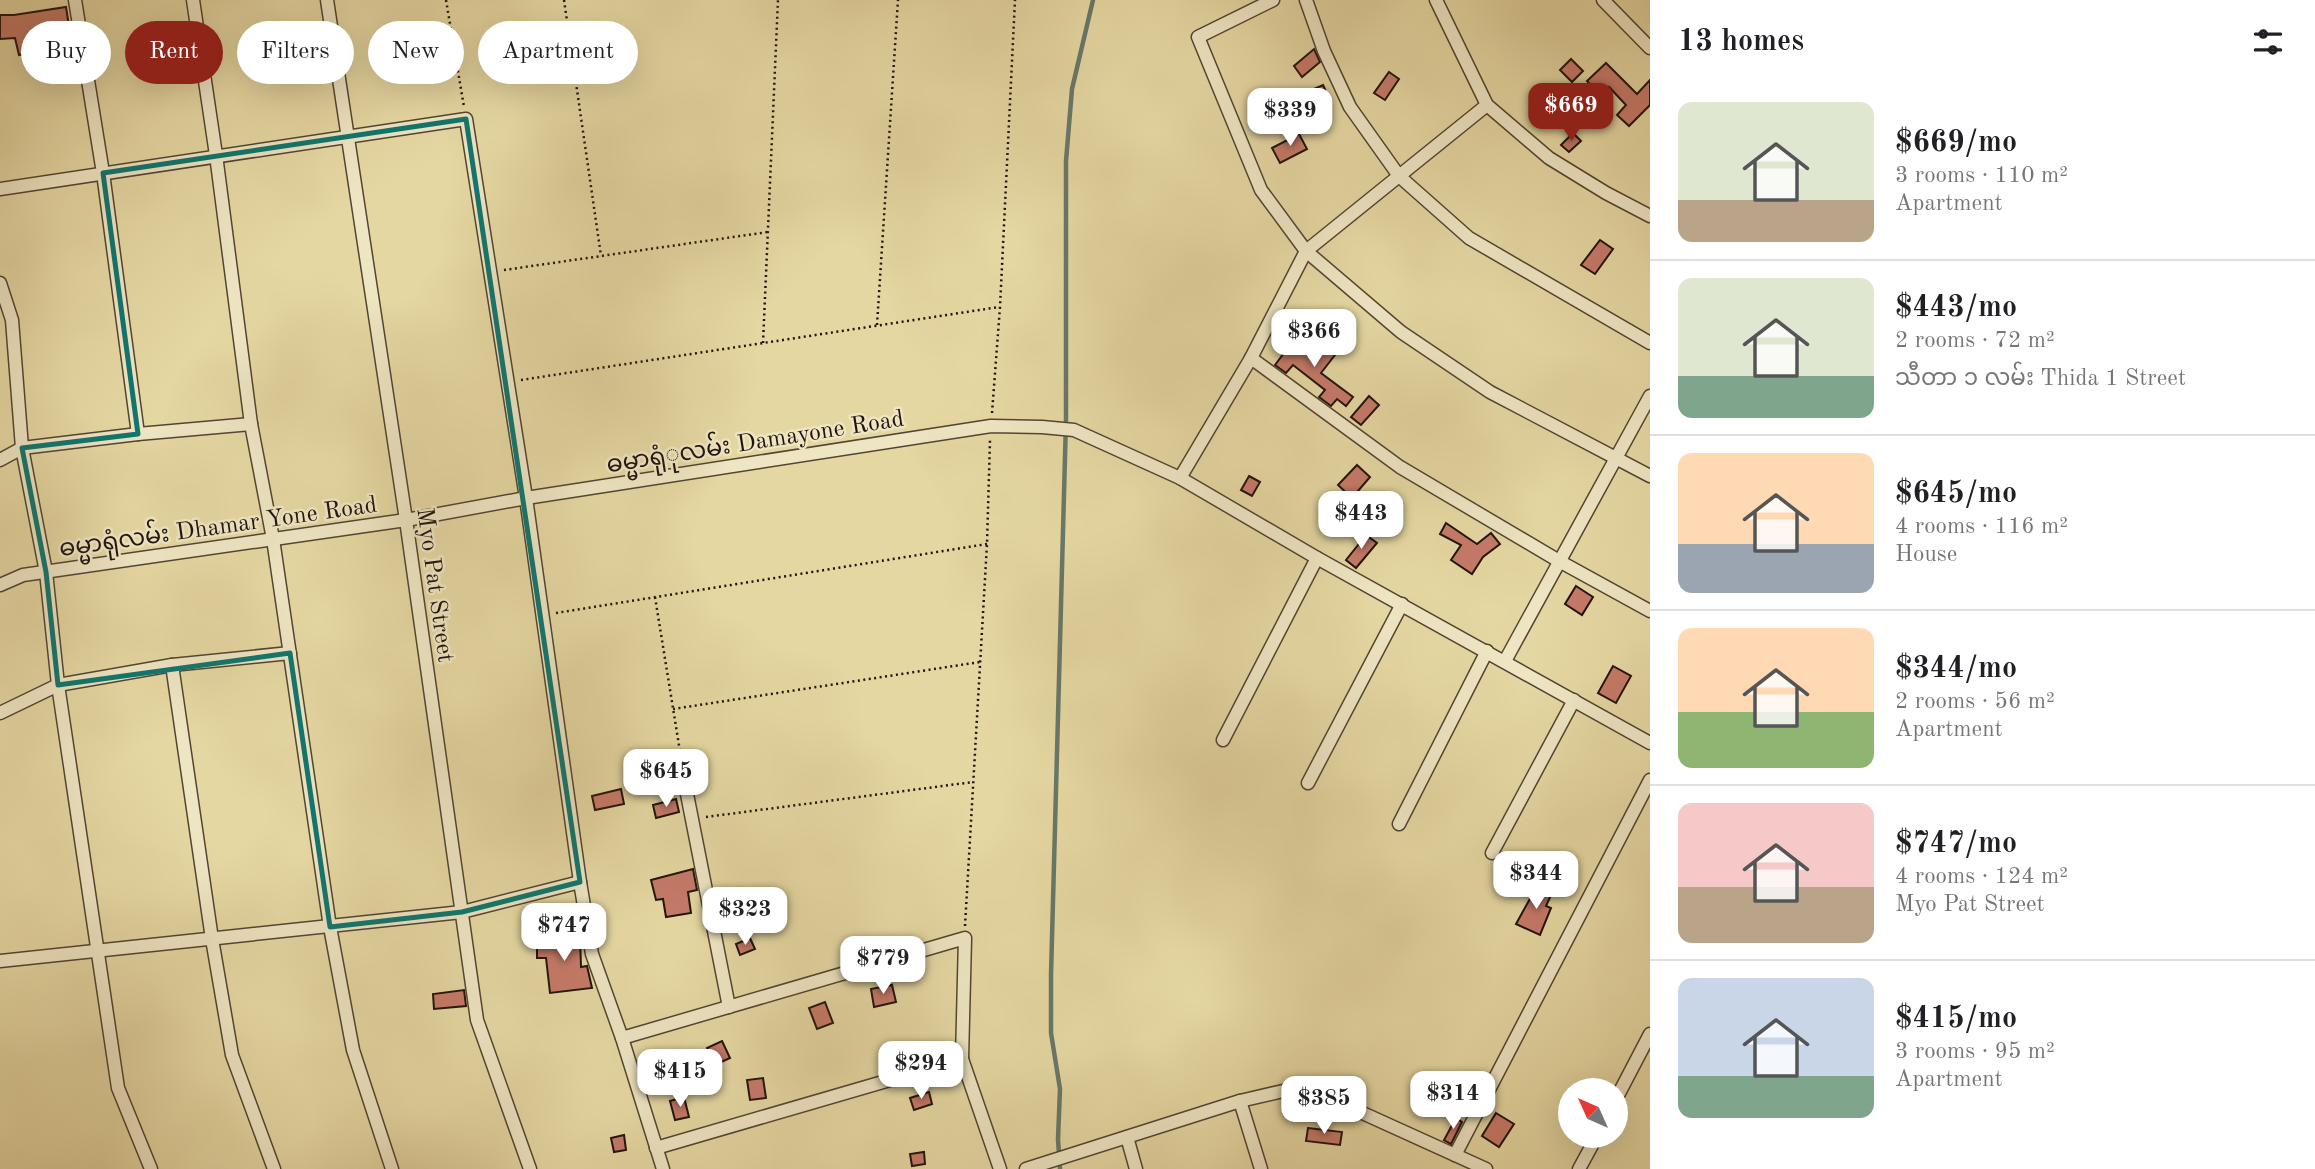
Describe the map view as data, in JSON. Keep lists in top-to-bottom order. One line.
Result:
{"streets":{"street":["ဓမ္မာရုံုလမ်း Damayone Road","ဓမ္မာရုံလမ်း Dhamar Yone Road","Myo Pat Street"]},"crossings":[["ဓမ္မာရုံုလမ်း Damayone Road","ဓမ္မာရုံလမ်း Dhamar Yone Road"],["ဓမ္မာရုံလမ်း Dhamar Yone Road","Myo Pat Street"]],"north":"top left","page":{"heading":"13 homes","chip":["Buy","Rent","Filters","New","Apartment"],"price":["$669","$339","$366","$443","$645","$344","$323","$747","$779","$294","$415","$314","$385"],"list":[{"name":"$669/mo","note":"3 rooms · 110 m² · Apartment"},{"name":"$443/mo","note":"2 rooms · 72 m² · သီတာ ၁ လမ်း Thida 1 Street"},{"name":"$645/mo","note":"4 rooms · 116 m² · House"},{"name":"$344/mo","note":"2 rooms · 56 m² · Apartment"},{"name":"$747/mo","note":"4 rooms · 124 m² · Myo Pat Street"},{"name":"$415/mo","note":"3 rooms · 95 m² · Apartment"}]}}
